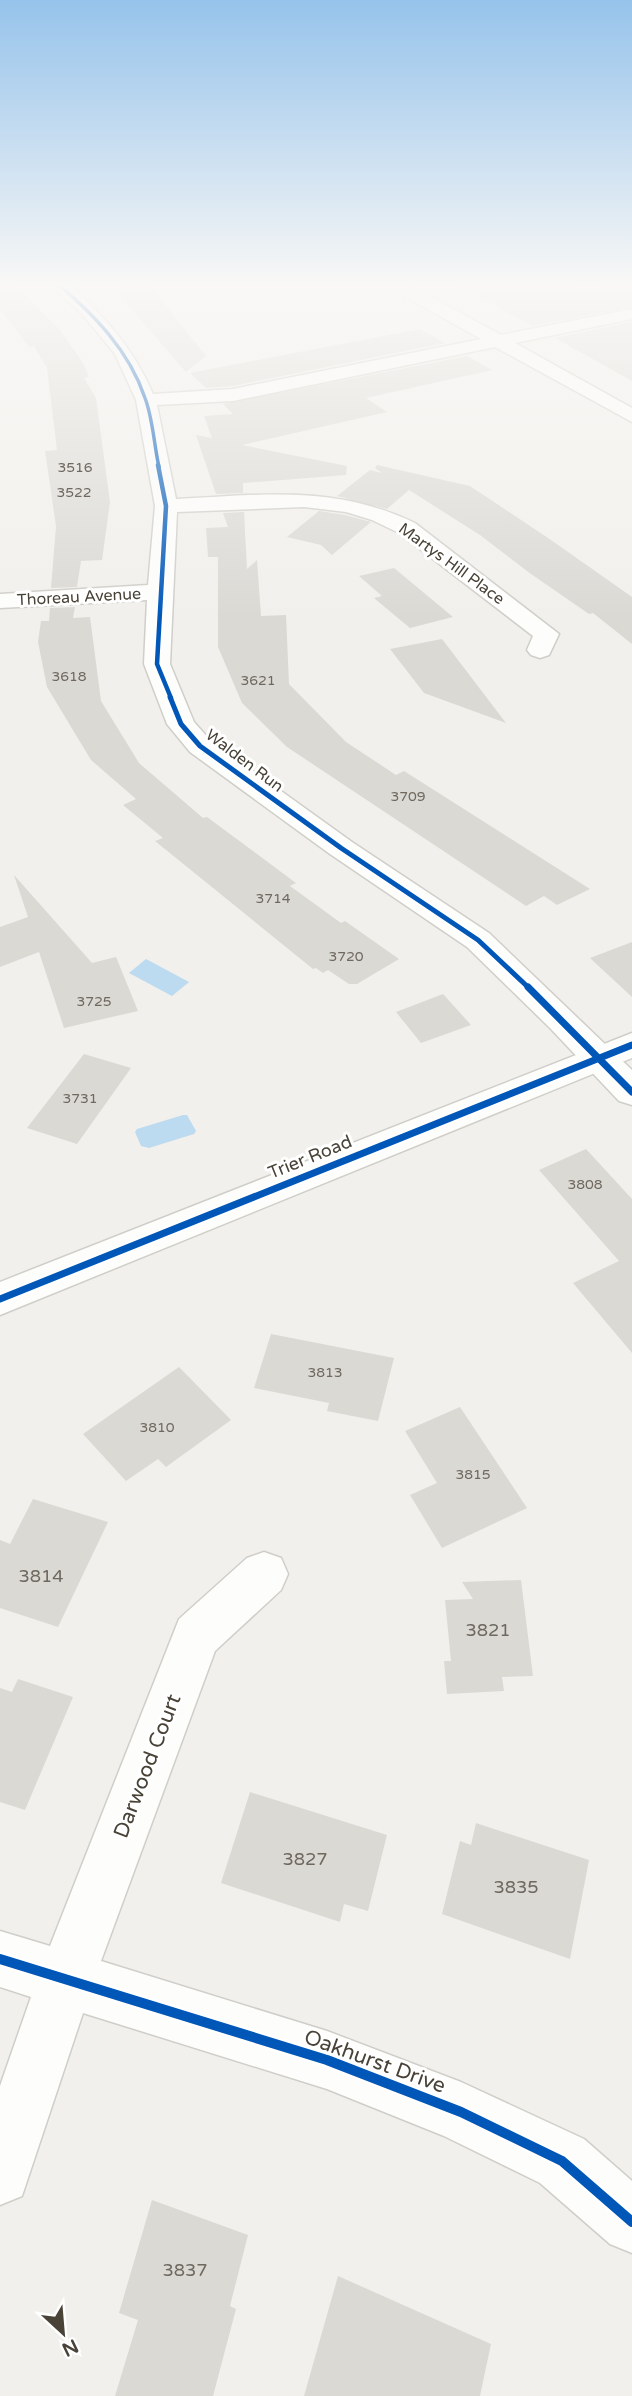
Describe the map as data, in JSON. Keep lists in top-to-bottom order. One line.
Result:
{"streets":{"street":["Martys Hill Place","Thoreau Avenue","Walden Run","Trier Road","Darwood Court","Oakhurst Drive"]},"crossings":[["Martys Hill Place","Walden Run"],["Thoreau Avenue","Walden Run"],["Walden Run","Trier Road"],["Darwood Court","Oakhurst Drive"]],"house_numbers":["3516","3522","3618","3621","3709","3714","3720","3725","3731","3808","3813","3810","3815","3814","3821","3827","3835","3837"],"north":"bottom right"}
